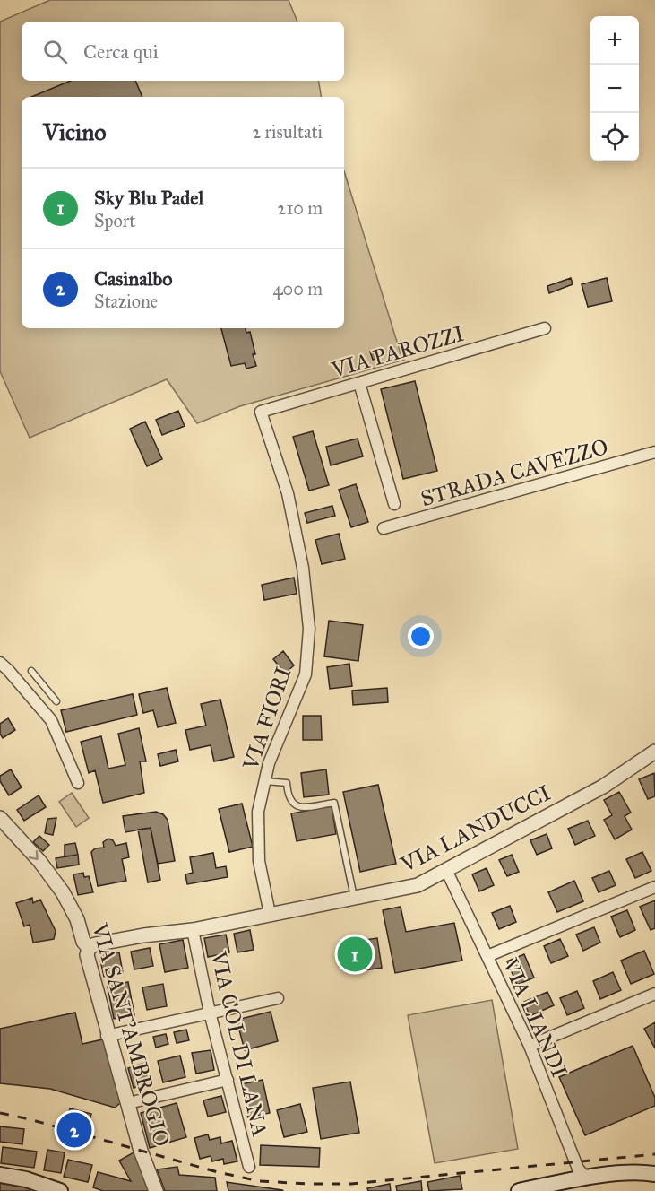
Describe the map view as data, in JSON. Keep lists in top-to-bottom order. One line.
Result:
{"streets":{"street":["VIA PAROZZI","STRADA CAVEZZO","VIA FIORI","VIA LANDUCCI","VIA LIANDI","VIA SANT'AMBROGIO","VIA COL DI LANA"]},"crossings":[["VIA PAROZZI","VIA FIORI"],["VIA FIORI","VIA LANDUCCI"],["VIA LANDUCCI","VIA LIANDI"],["VIA LANDUCCI","VIA SANT'AMBROGIO"],["VIA LANDUCCI","VIA COL DI LANA"]],"one_way":["VIA SANT'AMBROGIO"],"page":{"map_buttons":["+","−"],"search":"Cerca qui","heading":["Vicino","2 risultati"],"list":[{"mark":"1","name":"Sky Blu Padel","note":"Sport","value":"210 m"},{"mark":"2","name":"Casinalbo","note":"Stazione","value":"400 m"}],"pins":["1","2"]}}
